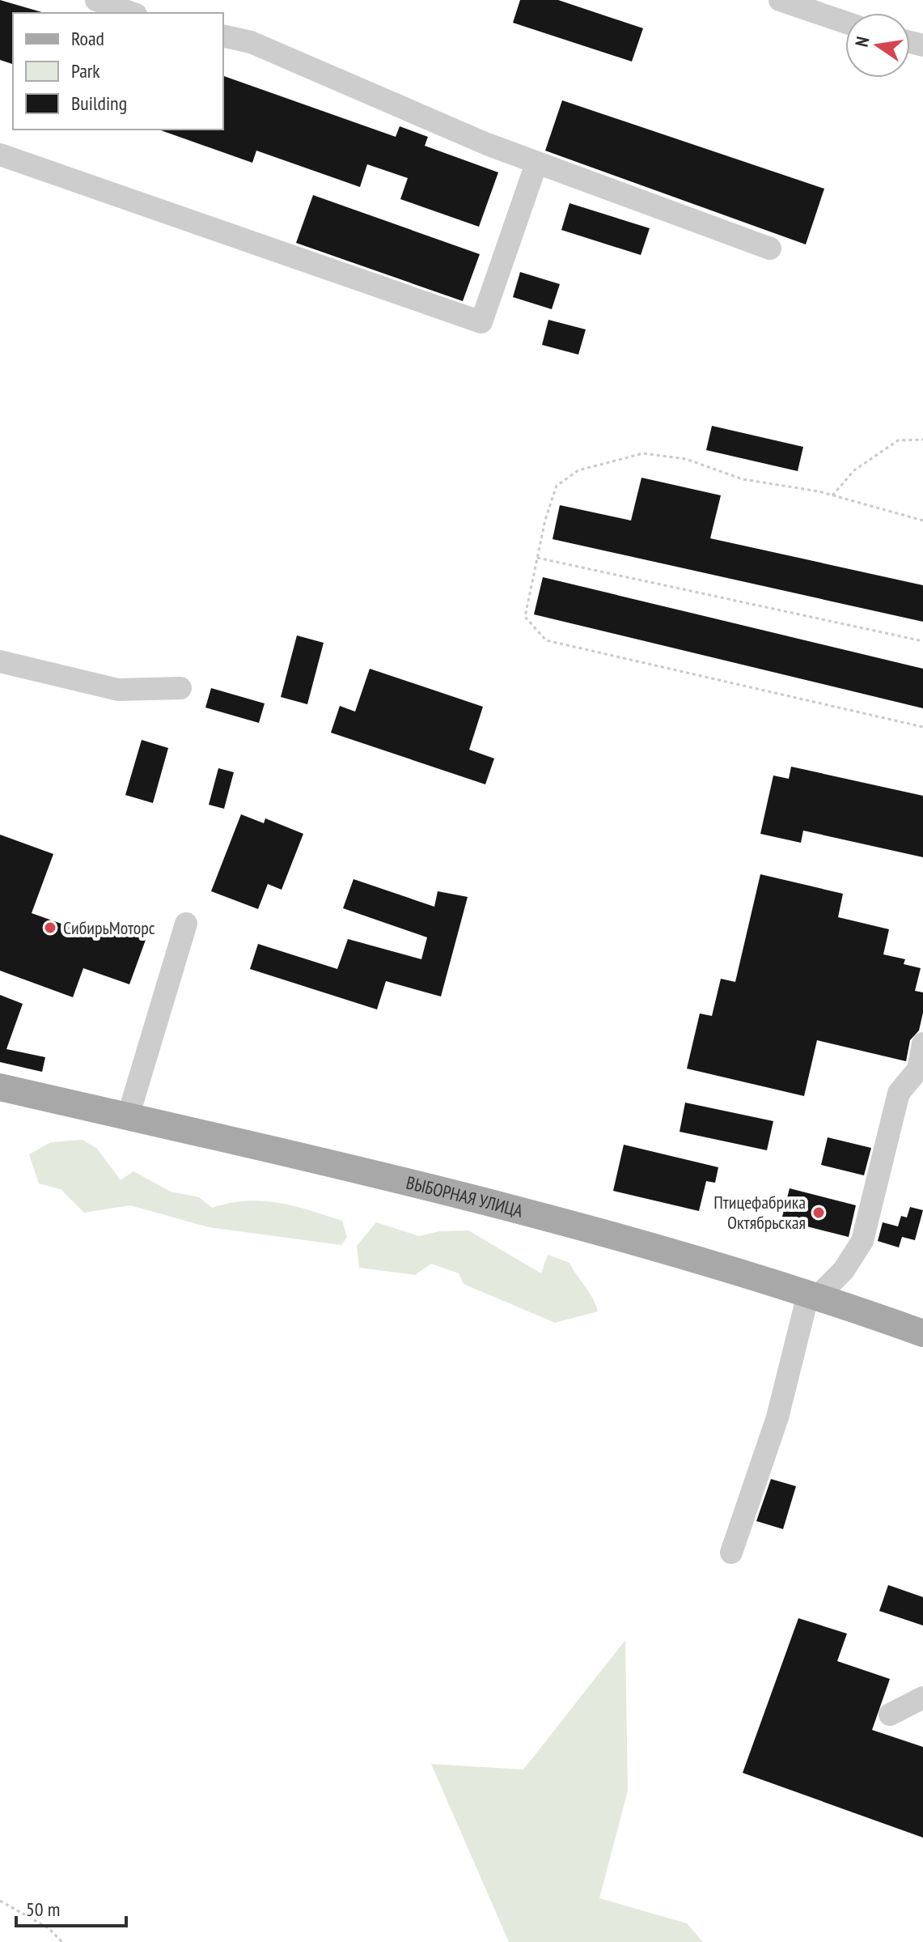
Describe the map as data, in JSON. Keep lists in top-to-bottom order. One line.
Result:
{"streets":{"main road":["ВЫБОРНАЯ УЛИЦА"]},"places":["СибирьМоторс","Птицефабрика Октябрьская"],"legend":["Road","Park","Building"],"scale_bar":"50 m","north":"left"}
